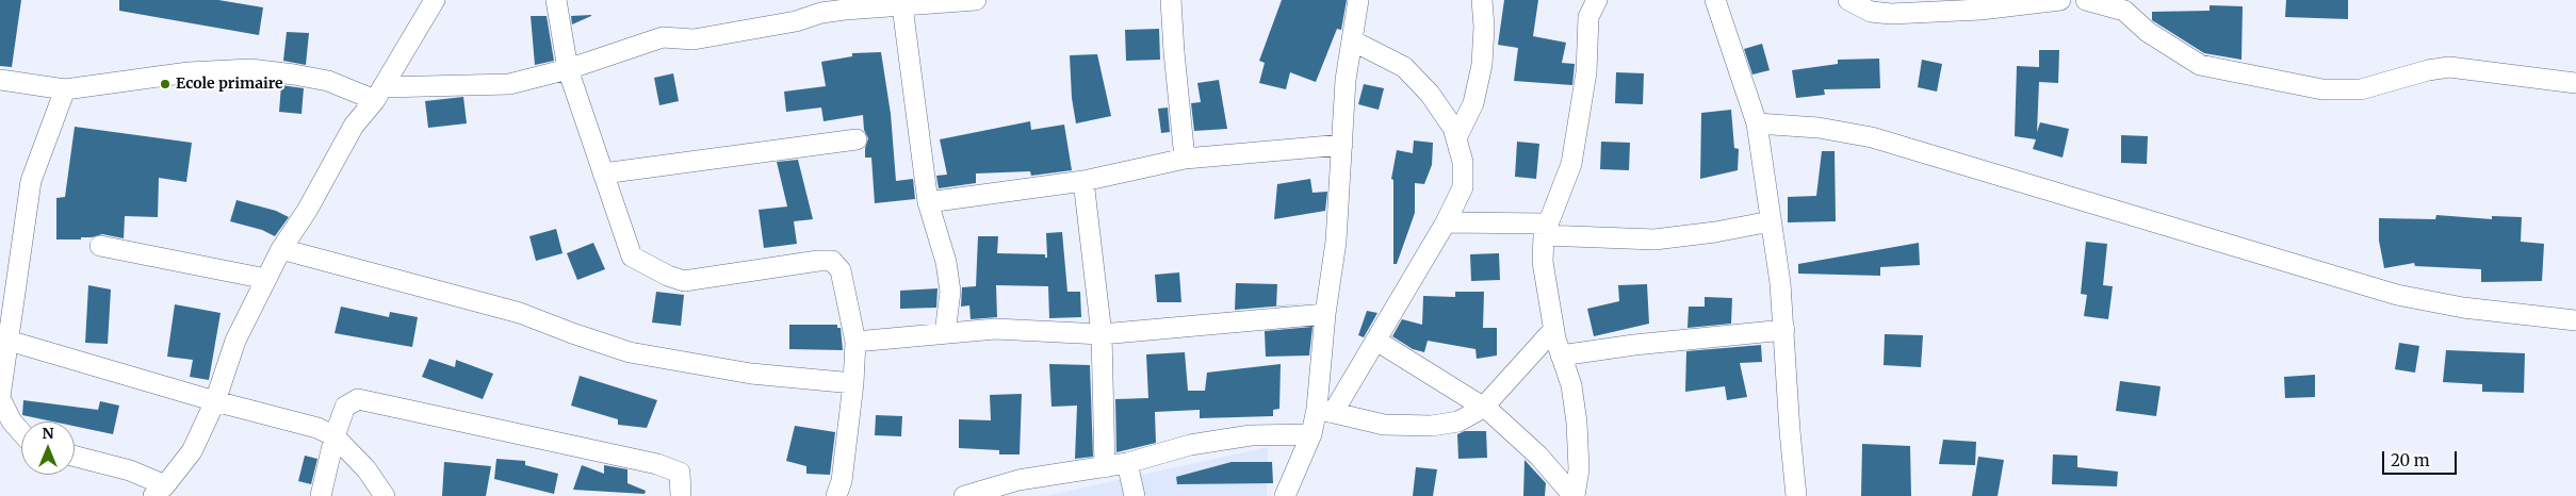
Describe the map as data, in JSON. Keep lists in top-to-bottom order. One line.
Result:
{"places":["Ecole primaire"],"scale_bar":"20 m","north":"top"}
